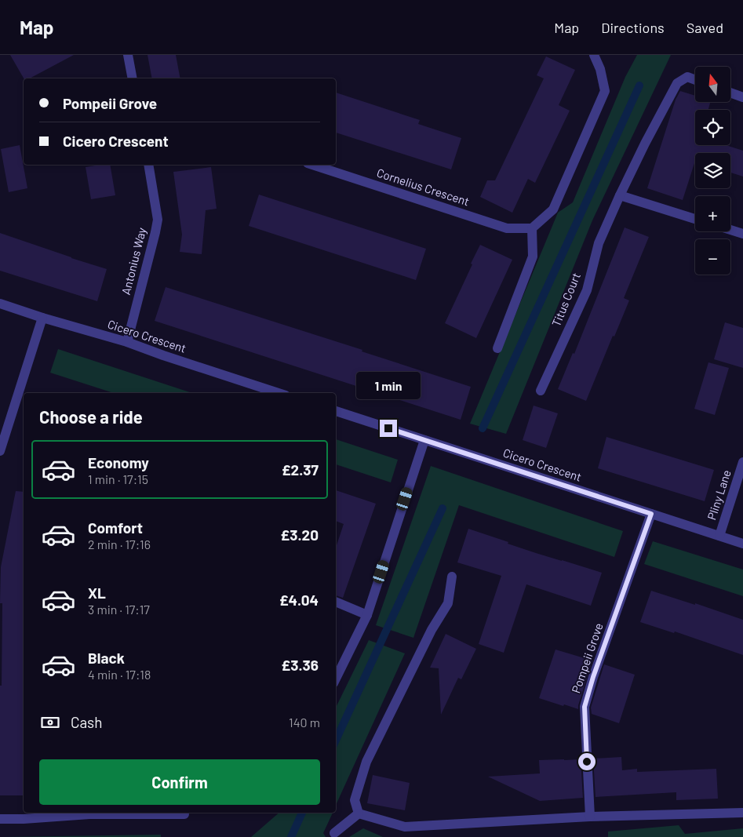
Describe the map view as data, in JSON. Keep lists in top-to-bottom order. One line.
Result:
{"streets":{"street":["Cornelius Crescent","Antonius Way","Titus Court","Cicero Crescent","Pliny Lane","Pompeii Grove"]},"crossings":[["Antonius Way","Cicero Crescent"],["Cicero Crescent","Pliny Lane"],["Cicero Crescent","Pompeii Grove"]],"north":"top","page":{"header":"Map","nav":["Map","Directions","Saved"],"map_buttons":["+","−"],"banner":["Pompeii Grove","Cicero Crescent"],"bubble":"1 min","heading":"Choose a ride","list":[{"name":"Economy","note":"1 min · 17:15","value":"£2.37"},{"name":"Comfort","note":"2 min · 17:16","value":"£3.20"},{"name":"XL","note":"3 min · 17:17","value":"£4.04"},{"name":"Black","note":"4 min · 17:18","value":"£3.36"}],"pay":["Cash","140 m"],"buttons":"Confirm"}}
